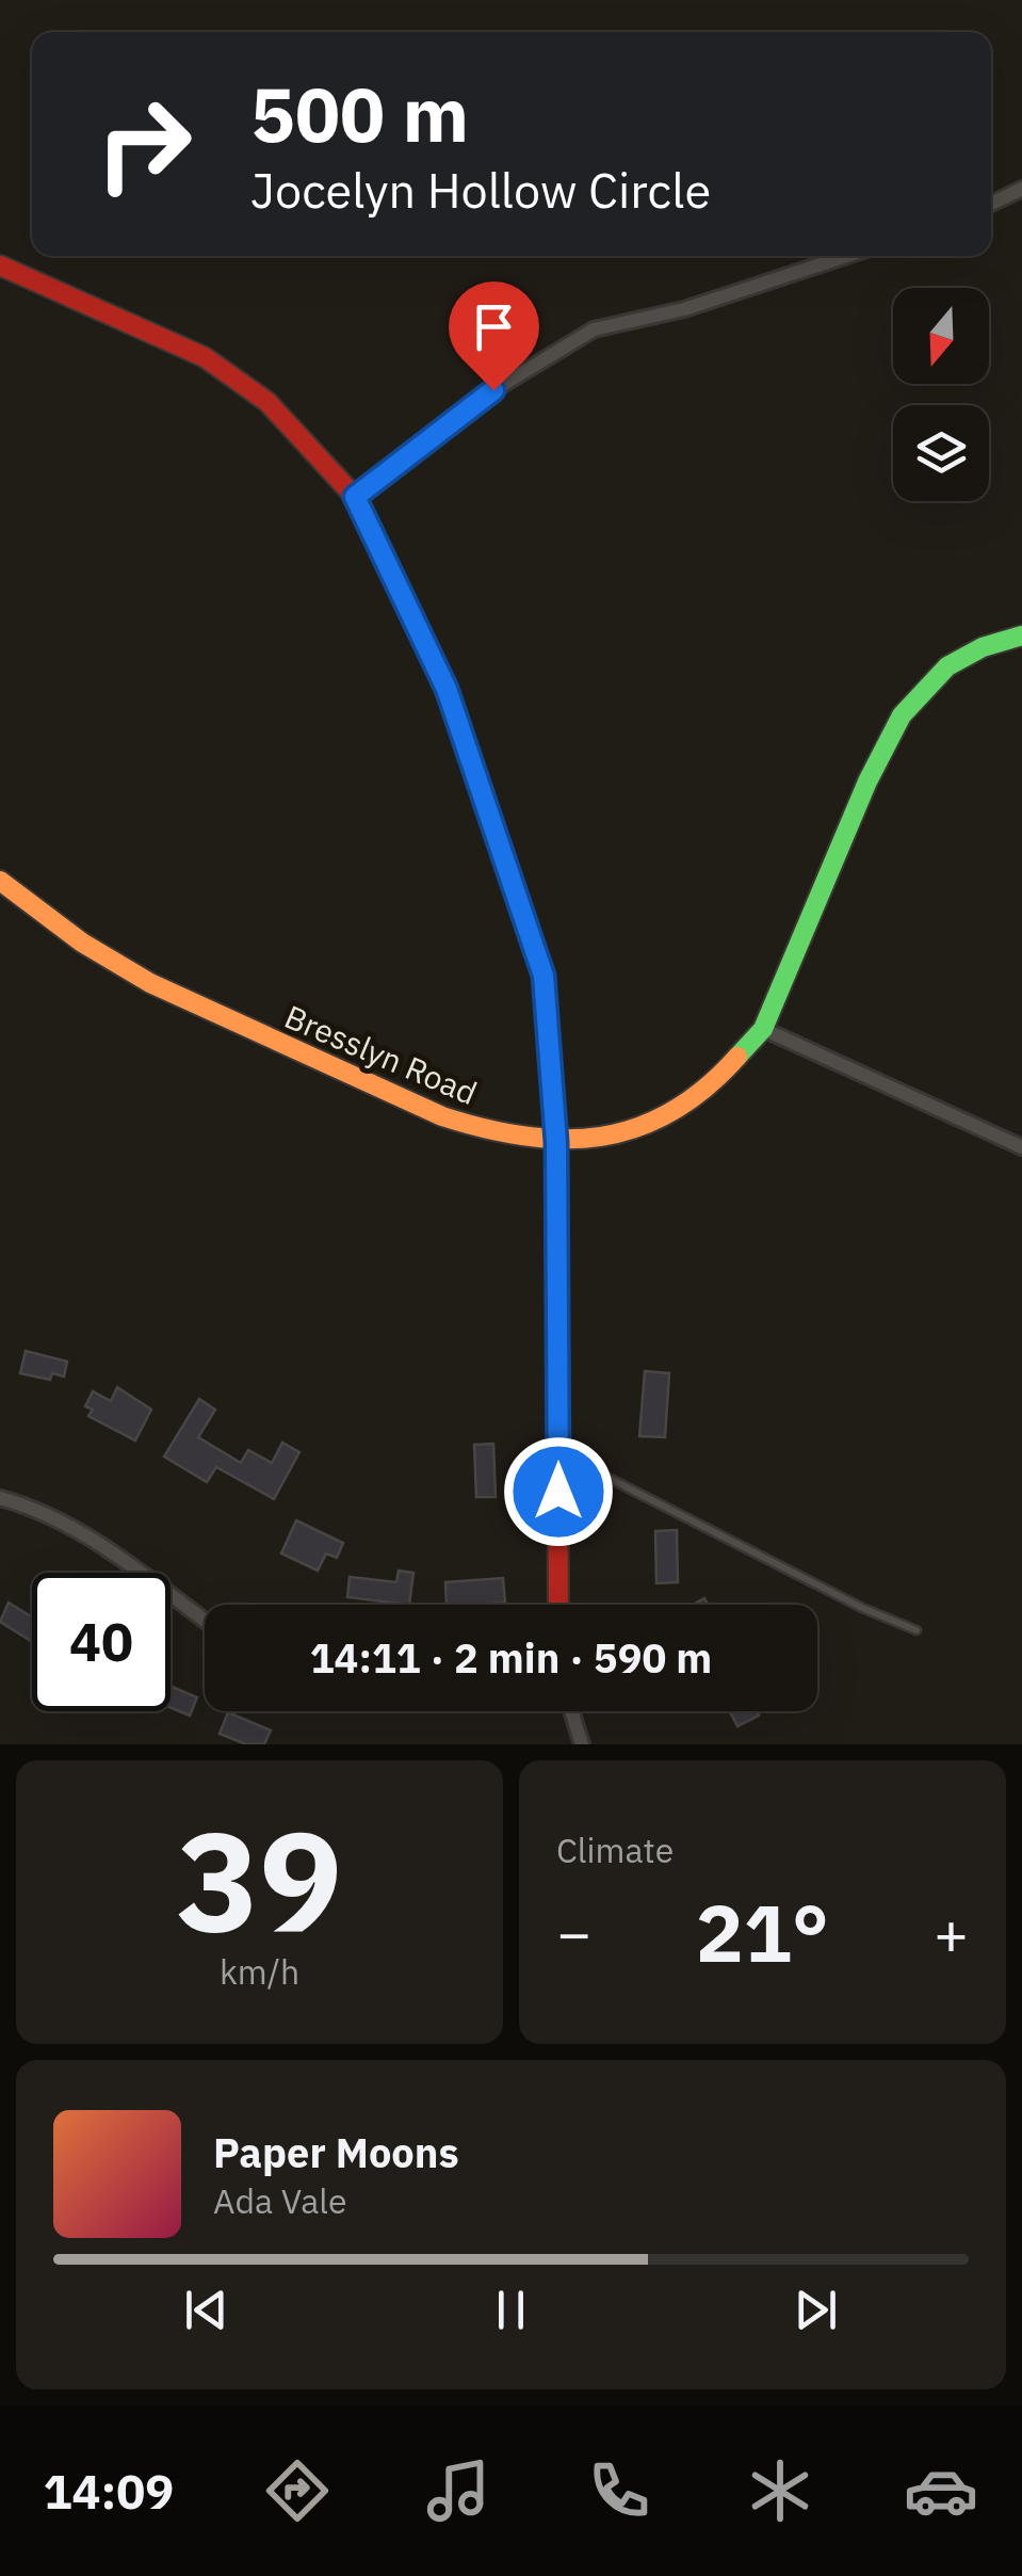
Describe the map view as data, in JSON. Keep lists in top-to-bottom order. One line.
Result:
{"streets":{"street":["Bresslyn Road"]},"north":"bottom","page":{"turn":["500 m","Jocelyn Hollow Circle"],"limit":"40","trip":"14:11 · 2 min · 590 m","tile":[["39","km/h"],"Climate"],"heat":["−","21°","+"],"song":["Paper Moons","Ada Vale"],"tabs":"14:09"}}
